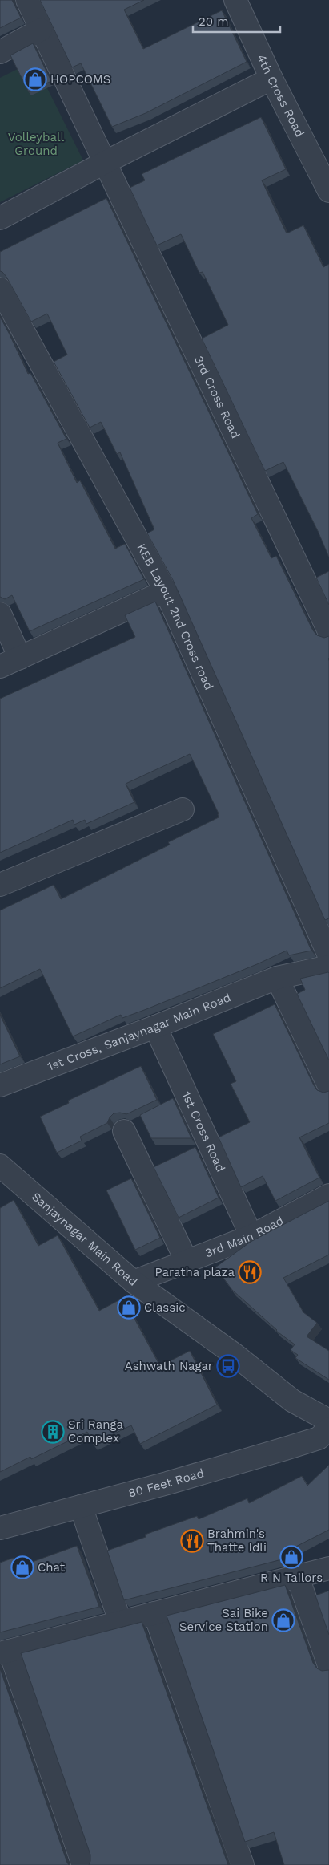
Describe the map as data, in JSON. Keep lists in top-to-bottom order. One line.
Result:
{"streets":{"street":["4th Cross Road","3rd Cross Road","KEB Layout 2nd Cross road","1st Cross, Sanjaynagar Main Road","1st Cross Road","3rd Main Road","Sanjaynagar Main Road","80 Feet Road"]},"crossings":[["1st Cross, Sanjaynagar Main Road","1st Cross Road"],["1st Cross Road","3rd Main Road"],["3rd Main Road","Sanjaynagar Main Road"]],"parks":["Volleyball Ground"],"places":{"shop":["HOPCOMS","Classic","R N Tailors","Chat","Sai Bike Service Station"],"restaurant":["Paratha plaza","Brahmin's Thatte Idli"],"bus stop":["Ashwath Nagar"],"building":["Sri Ranga Complex"]},"scale_bar":"20 m"}
